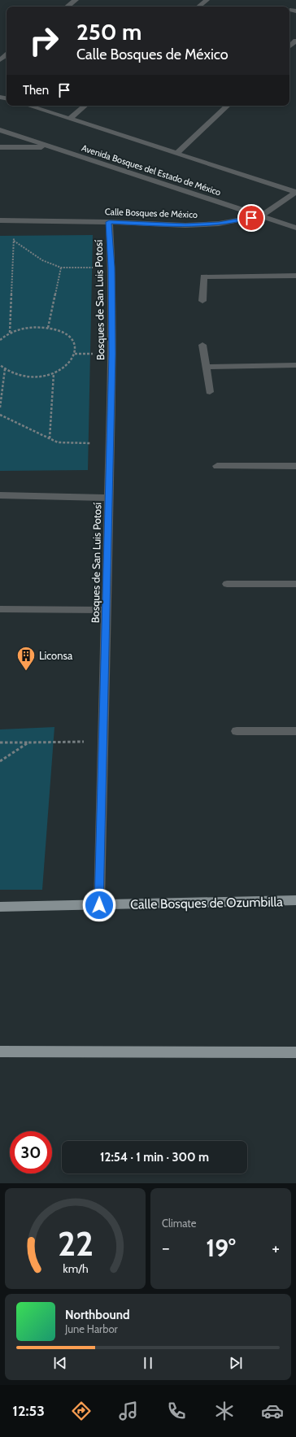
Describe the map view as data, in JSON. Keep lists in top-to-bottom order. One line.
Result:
{"streets":{"main road":["Calle Bosques de Ozumbilla"],"street":["Avenida Bosques del Estado de México","Calle Bosques de México","Bosques de San Luis Potosí"]},"crossings":[["Avenida Bosques del Estado de México","Calle Bosques de México"],["Calle Bosques de México","Bosques de San Luis Potosí"],["Bosques de San Luis Potosí","Calle Bosques de Ozumbilla"]],"places":{"building":["Liconsa"]},"page":{"turn":["250 m","Calle Bosques de México"],"then":"Then","limit":"30","trip":"12:54 · 1 min · 300 m","tile":"Climate","heat":["−","19°","+"],"song":["Northbound","June Harbor"],"tabs":"12:53","gauge":["22","km/h"]}}
